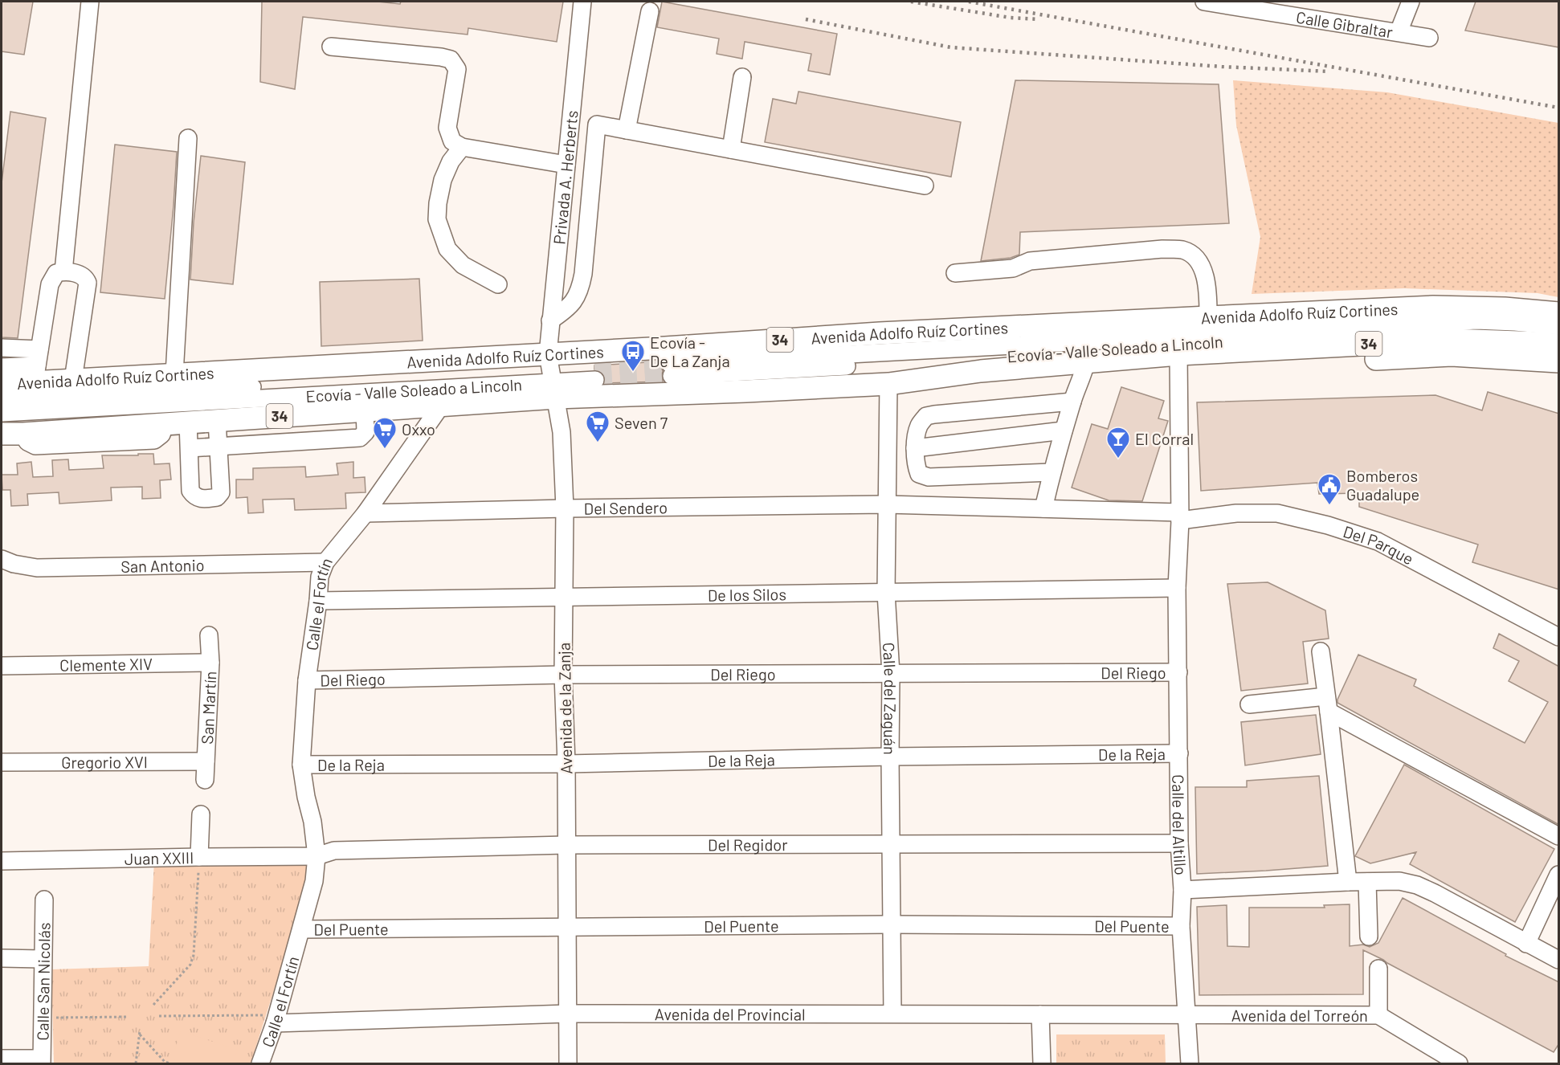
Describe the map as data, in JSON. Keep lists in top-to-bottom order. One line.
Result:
{"streets":{"main road":["Avenida Adolfo Ruíz Cortines","34"],"street":["Calle Gibraltar","Privada A. Herberts","Ecovía - Valle Soleado a Lincoln","Del Sendero","Del Parque","San Antonio","De los Silos","Calle el Fortín","Clemente XIV","Del Riego","Calle del Zaguán","San Martín","Avenida de la Zanja","De la Reja","Gregorio XVI","Calle del Altillo","Del Regidor","Juan XXIII","Del Puente","Calle San Nicolás","Avenida del Provincial","Avenida del Torreón"]},"crossings":[["Privada A. Herberts","Avenida Adolfo Ruíz Cortines"],["Privada A. Herberts","Ecovía - Valle Soleado a Lincoln"],["Privada A. Herberts","Avenida de la Zanja"],["Avenida Adolfo Ruíz Cortines","Ecovía - Valle Soleado a Lincoln"],["Avenida Adolfo Ruíz Cortines","Calle el Fortín"],["Avenida Adolfo Ruíz Cortines","Calle del Zaguán"],["Avenida Adolfo Ruíz Cortines","Avenida de la Zanja"],["Avenida Adolfo Ruíz Cortines","Calle del Altillo"],["Ecovía - Valle Soleado a Lincoln","Avenida de la Zanja"],["Del Sendero","Del Parque"],["Del Sendero","Calle el Fortín"],["Del Sendero","Calle del Zaguán"],["Del Sendero","Avenida de la Zanja"],["Del Parque","Calle del Altillo"],["San Antonio","Calle el Fortín"],["De los Silos","Calle el Fortín"],["De los Silos","Calle del Zaguán"],["De los Silos","Avenida de la Zanja"],["De los Silos","Calle del Altillo"],["Calle el Fortín","Del Riego"],["Calle el Fortín","De la Reja"],["Calle el Fortín","Del Regidor"],["Calle el Fortín","Juan XXIII"],["Calle el Fortín","Del Puente"],["Calle el Fortín","Avenida del Provincial"],["Clemente XIV","San Martín"],["Del Riego","Calle del Zaguán"],["Del Riego","Avenida de la Zanja"],["Del Riego","Calle del Altillo"],["Calle del Zaguán","De la Reja"],["Calle del Zaguán","Del Regidor"],["Calle del Zaguán","Del Puente"],["Calle del Zaguán","Avenida del Provincial"],["San Martín","Gregorio XVI"],["Avenida de la Zanja","De la Reja"],["Avenida de la Zanja","Del Regidor"],["Avenida de la Zanja","Del Puente"],["Avenida de la Zanja","Avenida del Provincial"],["De la Reja","Calle del Altillo"],["Calle del Altillo","Del Regidor"],["Calle del Altillo","Del Puente"],["Calle del Altillo","Avenida del Provincial"],["Calle del Altillo","Avenida del Torreón"],["Del Regidor","Juan XXIII"],["Avenida del Provincial","Avenida del Torreón"]],"places":{"bus stop":["Ecovía - De La Zanja"],"supermarket":["Seven 7","Oxxo"],"bar":["El Corral"],"public building":["Bomberos Guadalupe"]}}
